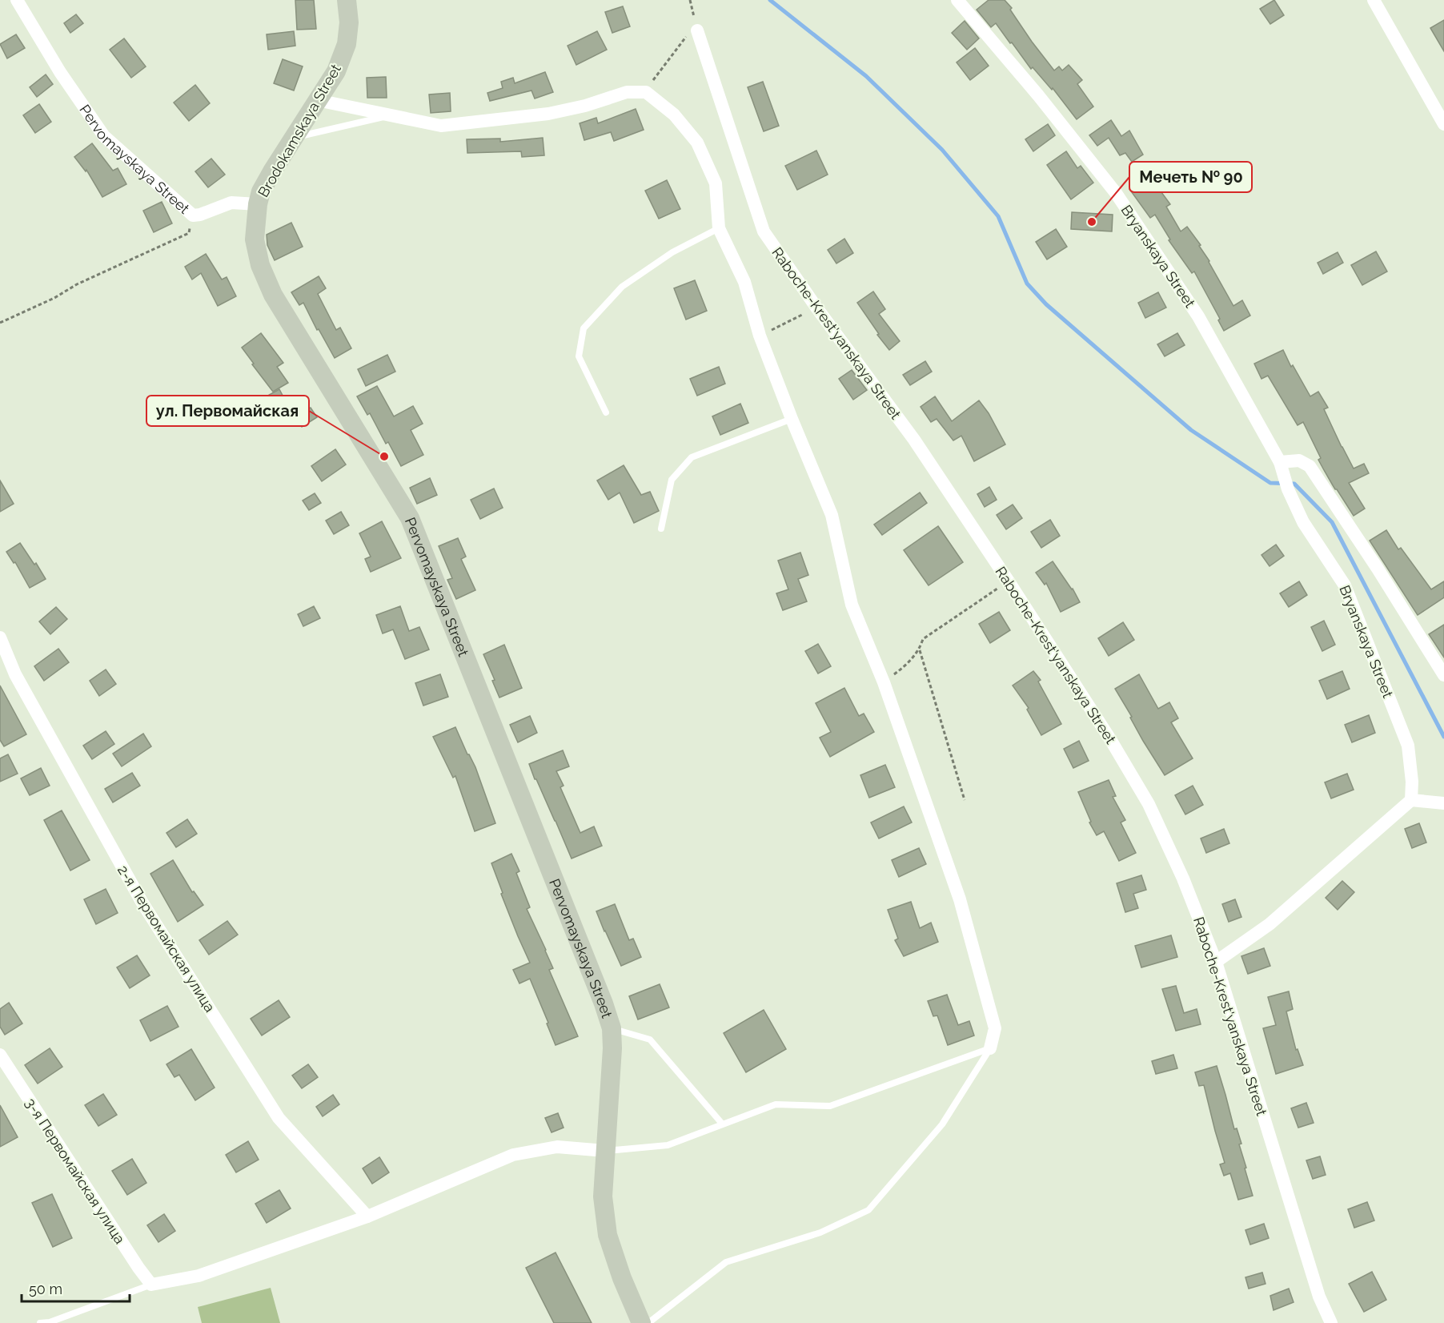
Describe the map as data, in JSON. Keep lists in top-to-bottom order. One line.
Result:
{"streets":{"street":["Brodokamskaya Street","Pervomayskaya Street","Bryanskaya Street","Raboche-Krest'yanskaya Street","2-я Первомайская улица","3-я Первомайская улица"]},"crossings":[["Brodokamskaya Street","Pervomayskaya Street"]],"places":["Мечеть № 90","ул. Первомайская"],"scale_bar":"50 m"}
